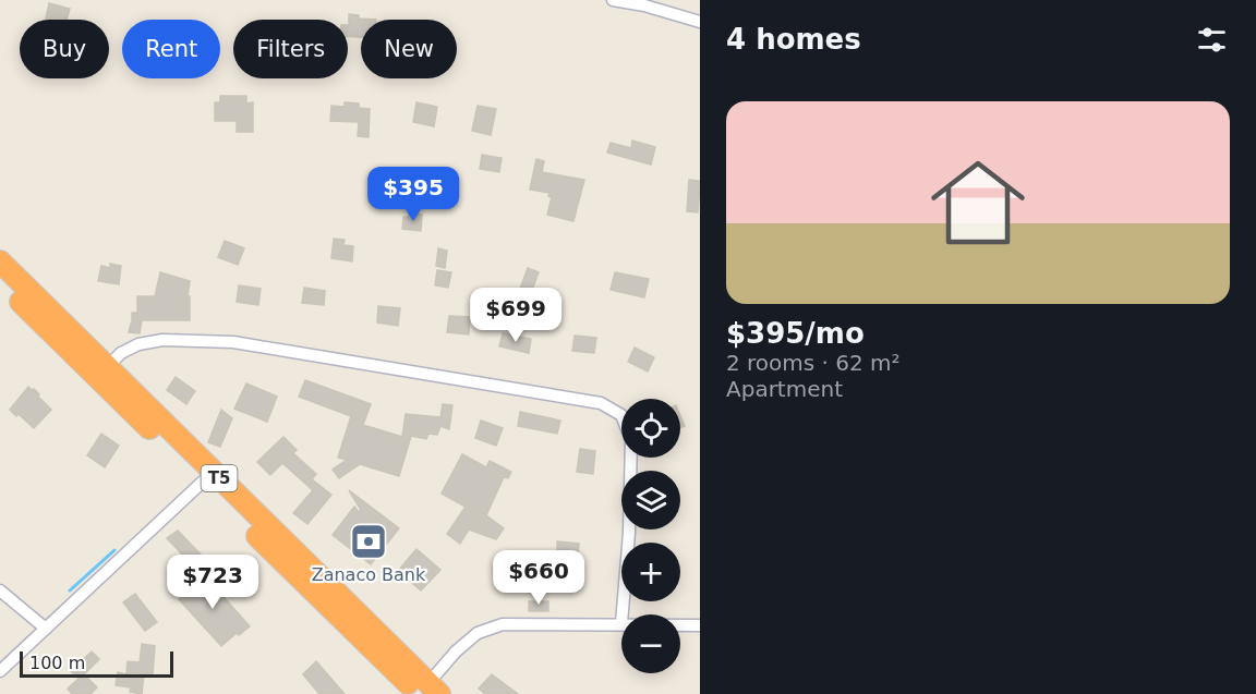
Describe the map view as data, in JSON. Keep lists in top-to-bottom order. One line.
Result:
{"streets":{"highway":["T5"]},"places":{"bank":["Zanaco Bank"]},"scale_bar":"100 m","page":{"heading":"4 homes","chip":["Buy","Rent","Filters","New"],"list":[{"name":"$395/mo","note":"2 rooms · 62 m² · Apartment"}],"price":["$395","$699","$660","$723"],"map_buttons":["+","−"],"scale":"100 m"}}
